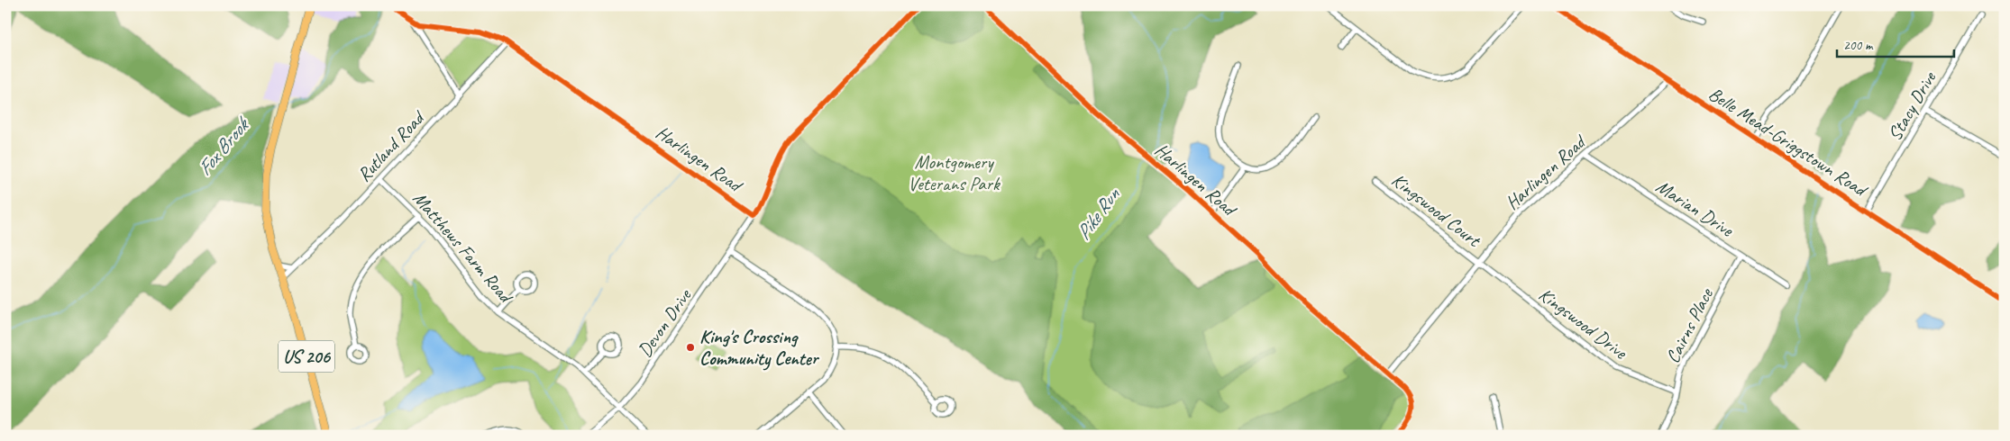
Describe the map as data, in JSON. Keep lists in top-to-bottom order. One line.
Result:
{"streets":{"highway":["US 206"],"street":["Stacy Drive","Belle Mead-Griggstown Road","Rutland Road","Harlingen Road","Marian Drive","Kingswood Court","Matthews Farm Road","Devon Drive","Kingswood Drive","Cairns Place"]},"crossings":[["Stacy Drive","Belle Mead-Griggstown Road"],["Belle Mead-Griggstown Road","Harlingen Road"],["Rutland Road","Harlingen Road"],["Rutland Road","Matthews Farm Road"],["Rutland Road","US 206"],["Harlingen Road","Marian Drive"],["Harlingen Road","Kingswood Court"],["Harlingen Road","Devon Drive"],["Harlingen Road","Kingswood Drive"],["Marian Drive","Cairns Place"],["Kingswood Court","Kingswood Drive"],["Matthews Farm Road","Devon Drive"],["Kingswood Drive","Cairns Place"]],"water":["Fox Brook","Pike Run"],"parks":["Montgomery Veterans Park"],"places":["King's Crossing Community Center"],"scale_bar":"200 m"}
